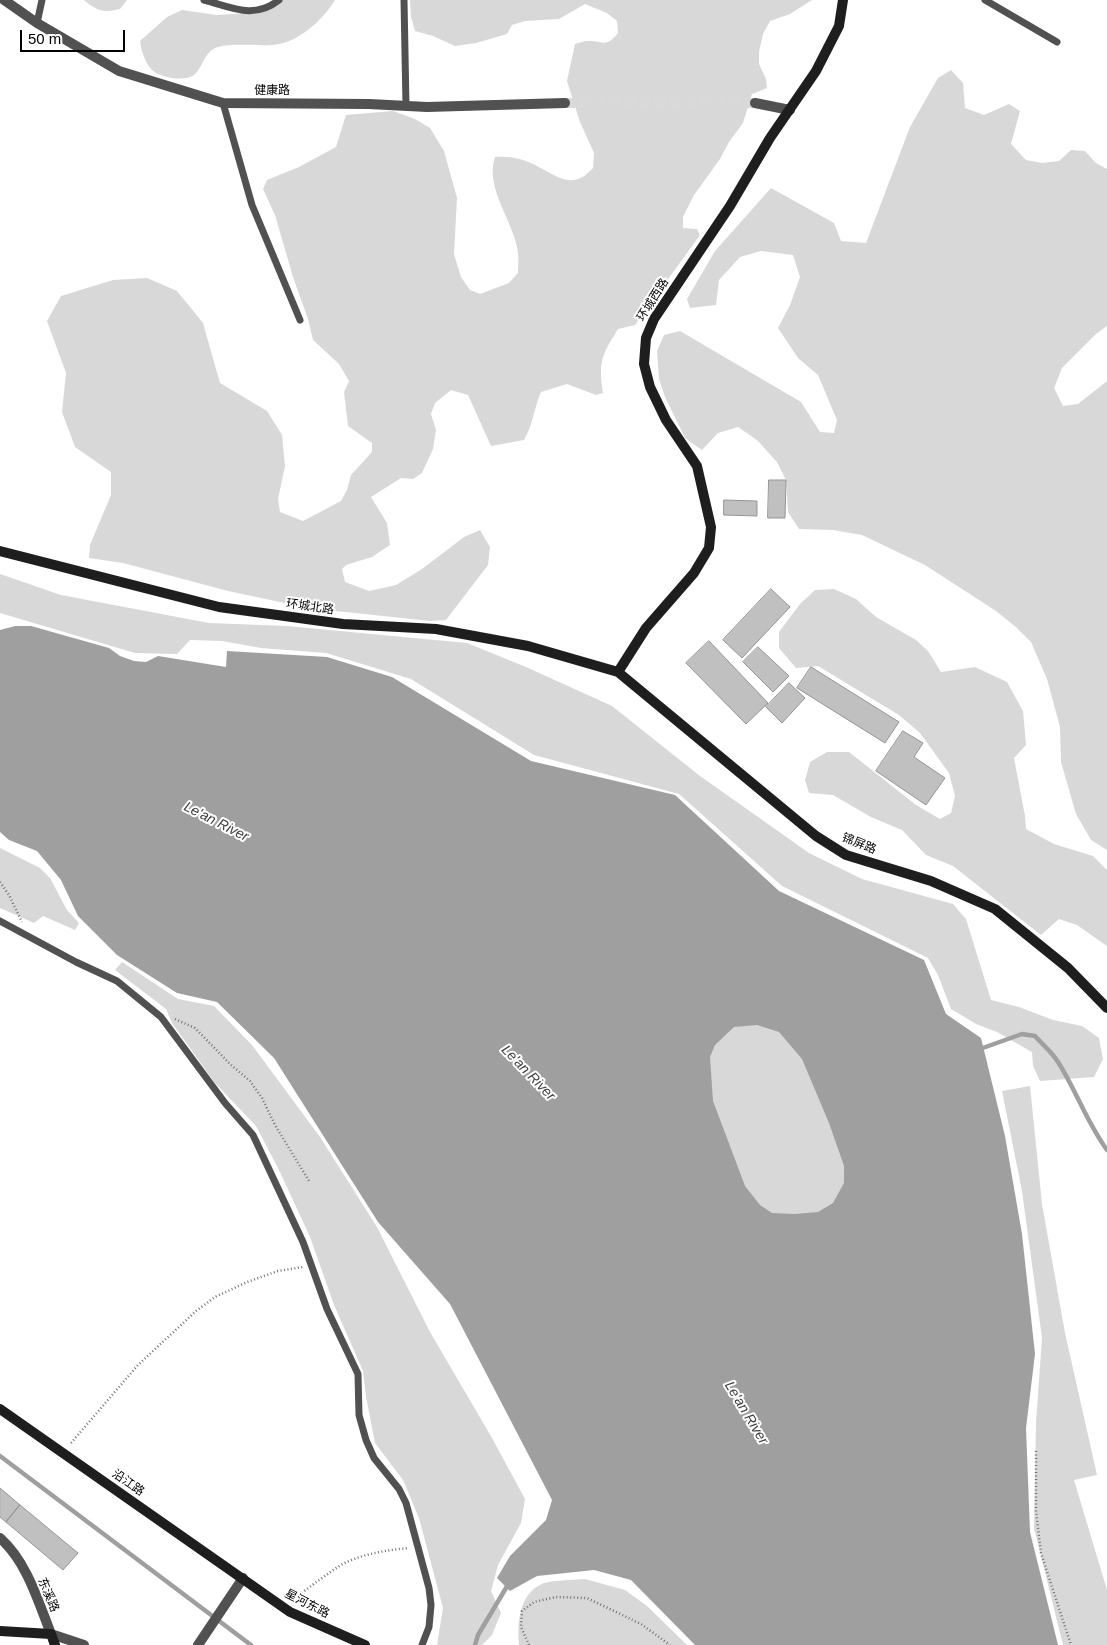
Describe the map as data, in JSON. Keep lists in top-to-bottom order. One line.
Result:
{"streets":{"street":["健康路","环城西路","环城北路","锦屏路","沿江路","东溪路","星河东路"]},"crossings":[["环城西路","环城北路"],["环城西路","锦屏路"],["环城北路","锦屏路"],["沿江路","星河东路"]],"water":["Le'an River"],"scale_bar":"50 m"}
